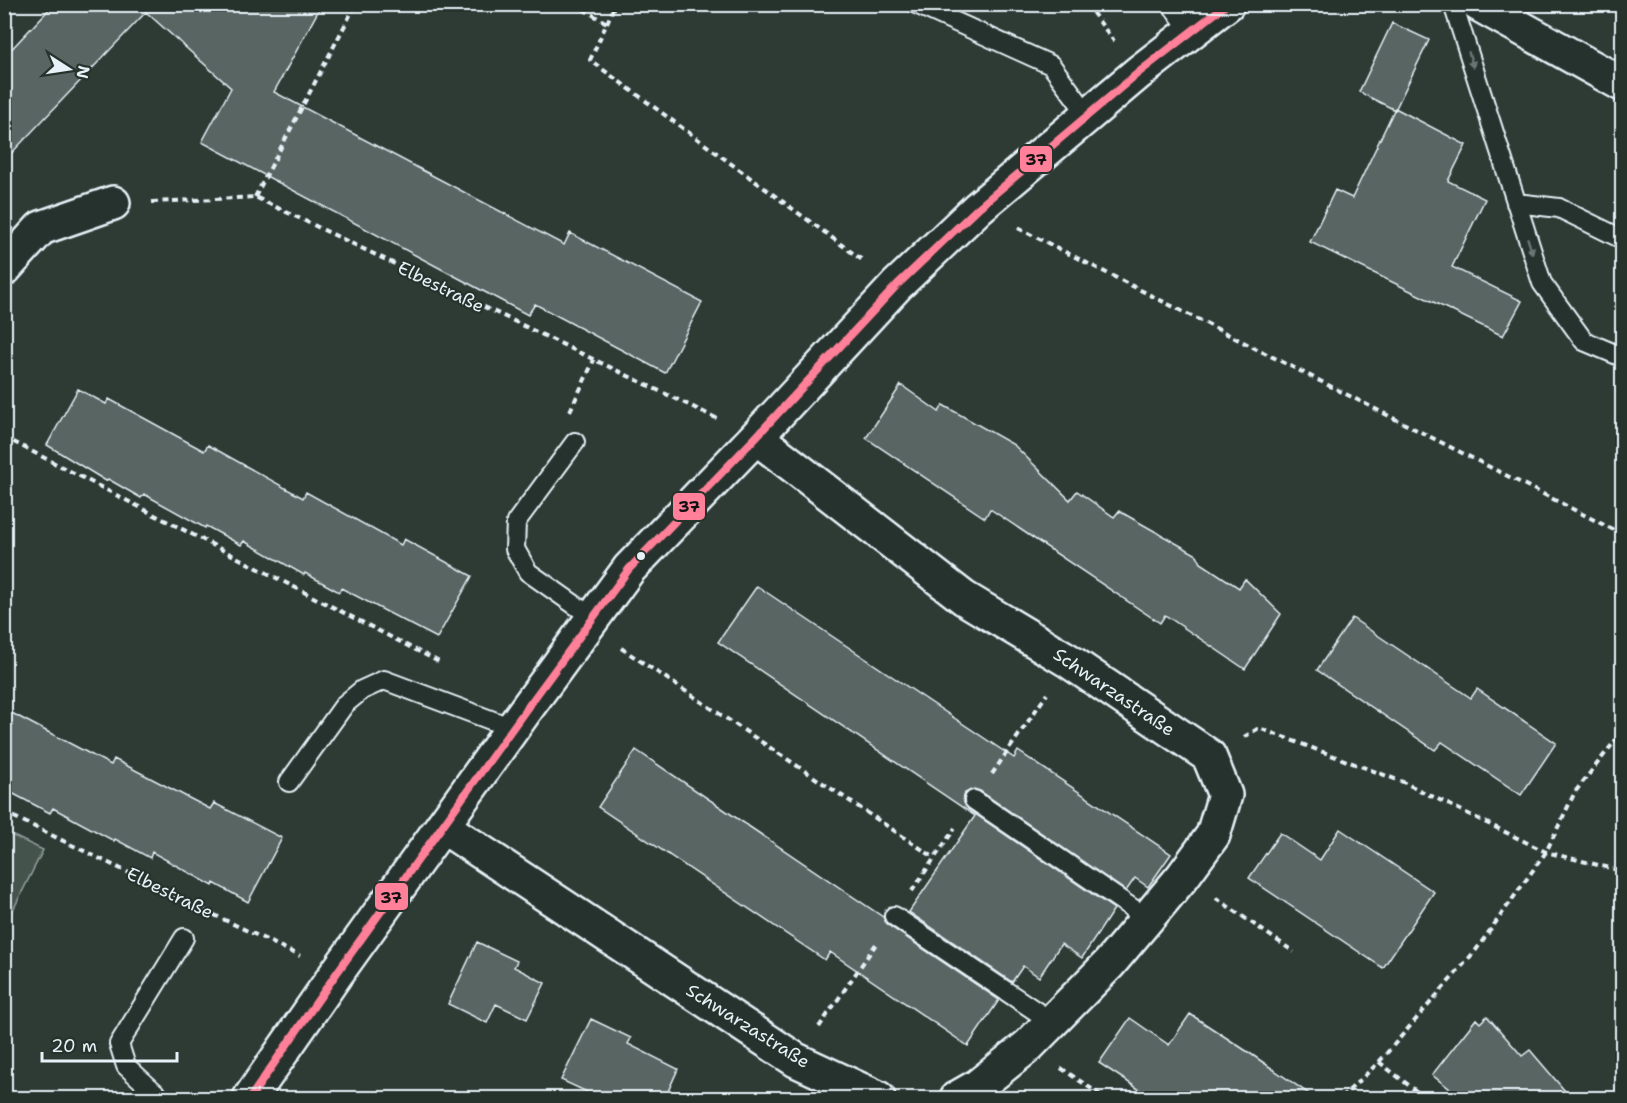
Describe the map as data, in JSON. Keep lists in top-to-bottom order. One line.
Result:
{"streets":{"street":["Schwarzastraße"],"path":["Elbestraße"]},"crossings":[["Elbestraße","Schwarzastraße"]],"lines":["transit line 37"],"scale_bar":"20 m","north":"right"}
